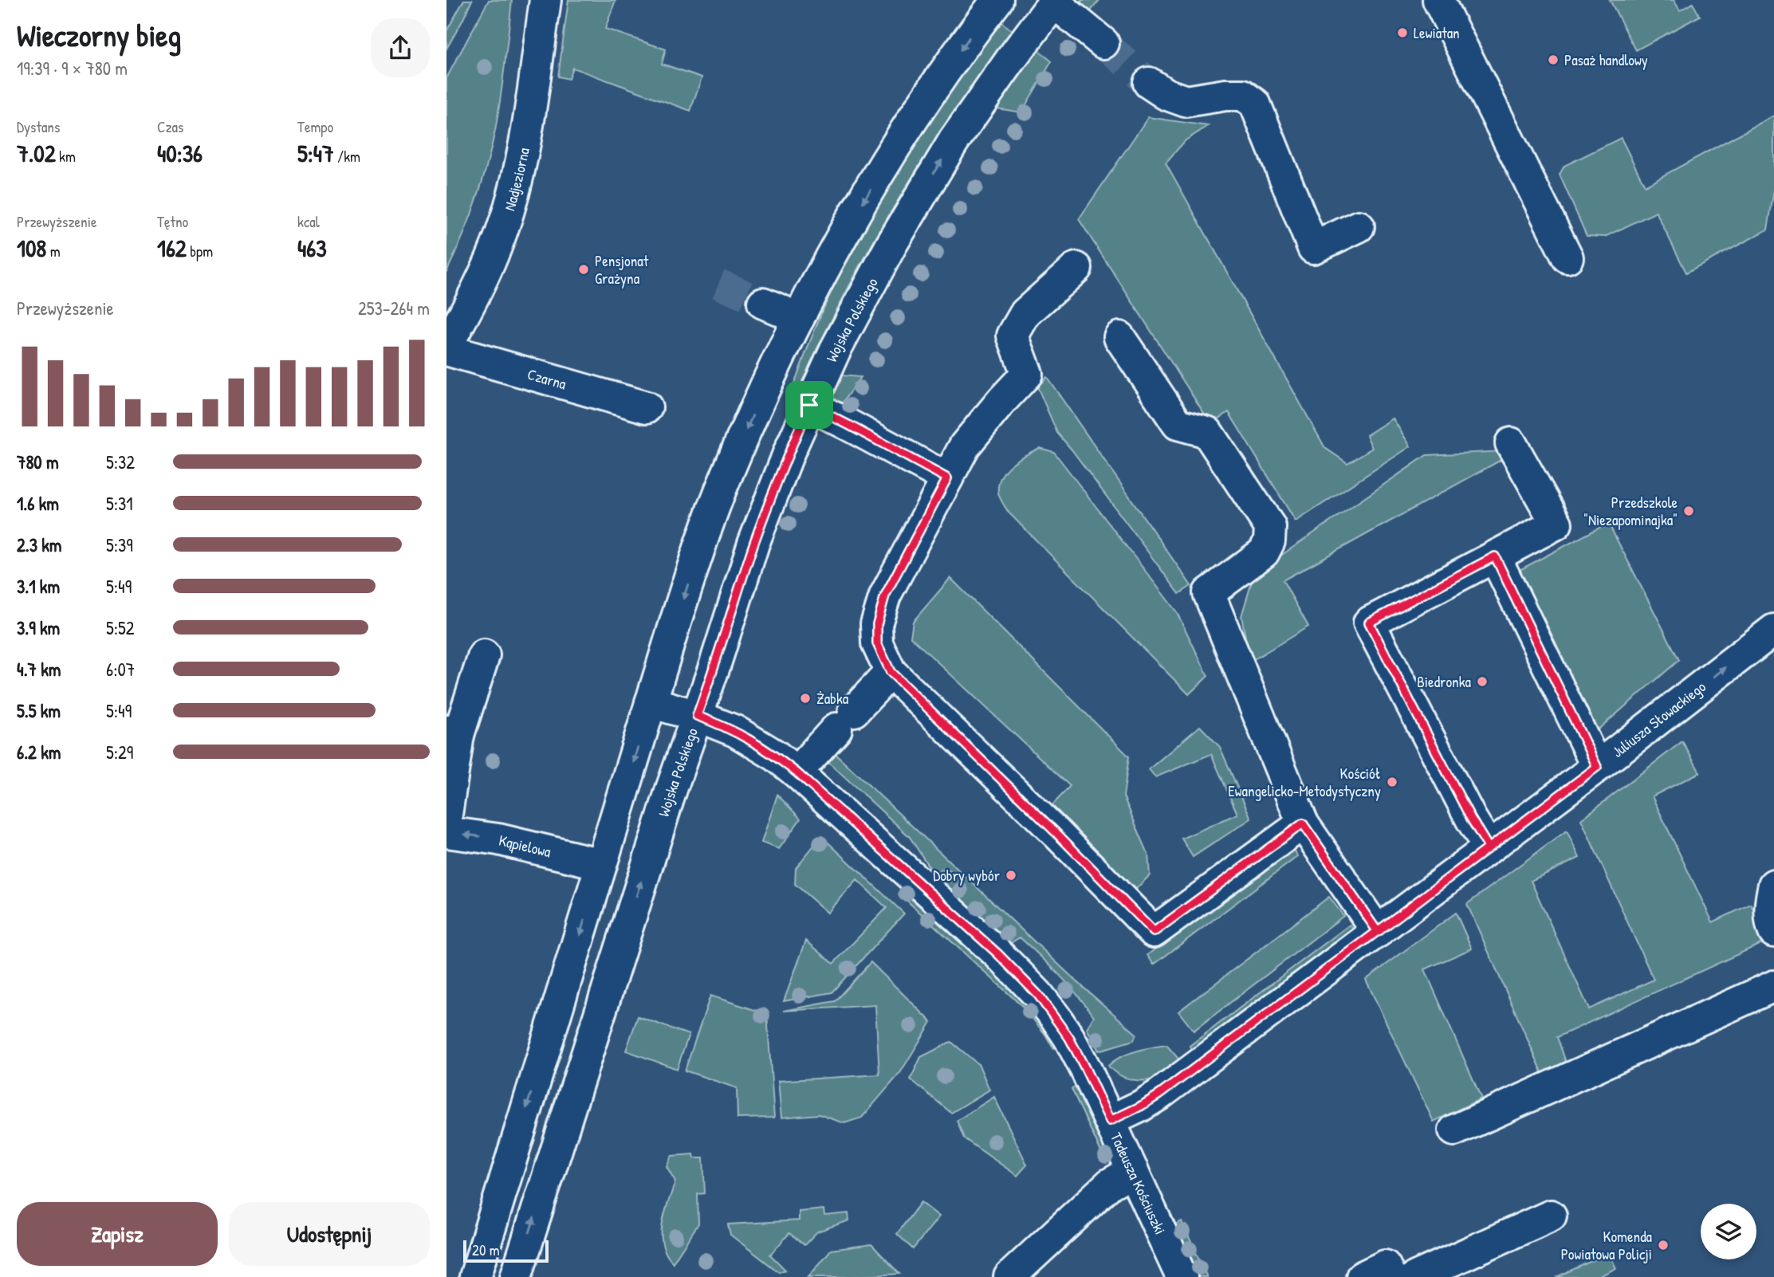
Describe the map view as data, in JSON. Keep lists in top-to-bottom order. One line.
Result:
{"streets":{"street":["Nadjeziorna","Wojska Polskiego","Czarna","Juliusza Słowackiego","Kąpielowa","Tadeusza Kościuszki"]},"crossings":[["Nadjeziorna","Czarna"],["Wojska Polskiego","Tadeusza Kościuszki"],["Juliusza Słowackiego","Tadeusza Kościuszki"]],"one_way":["Kąpielowa"],"places":["Lewiatan","Pasaż handlowy","Pensjonat Grażyna","Przedszkole \"Niezapominajka\"","Biedronka","Żabka","Kościół Ewangelicko-Metodystyczny","Dobry wybór","Komenda Powiatowa Policji"],"scale_bar":"20 m","page":{"heading":["Wieczorny bieg","19:39 · 9 × 780 m"],"stats":[["Dystans","7.02 km"],["Czas","40:36"],["Tempo","5:47 /km"],["Przewyższenie","108 m"],["Tętno","162 bpm"],["kcal","463"]],"chart":["Przewyższenie","253–264 m"],"list":[{"name":"780 m","note":"5:32"},{"name":"1.6 km","note":"5:31"},{"name":"2.3 km","note":"5:39"},{"name":"3.1 km","note":"5:49"},{"name":"3.9 km","note":"5:52"},{"name":"4.7 km","note":"6:07"},{"name":"5.5 km","note":"5:49"},{"name":"6.2 km","note":"5:29"}],"buttons":["Zapisz","Udostępnij"],"scale":"20 m"}}
